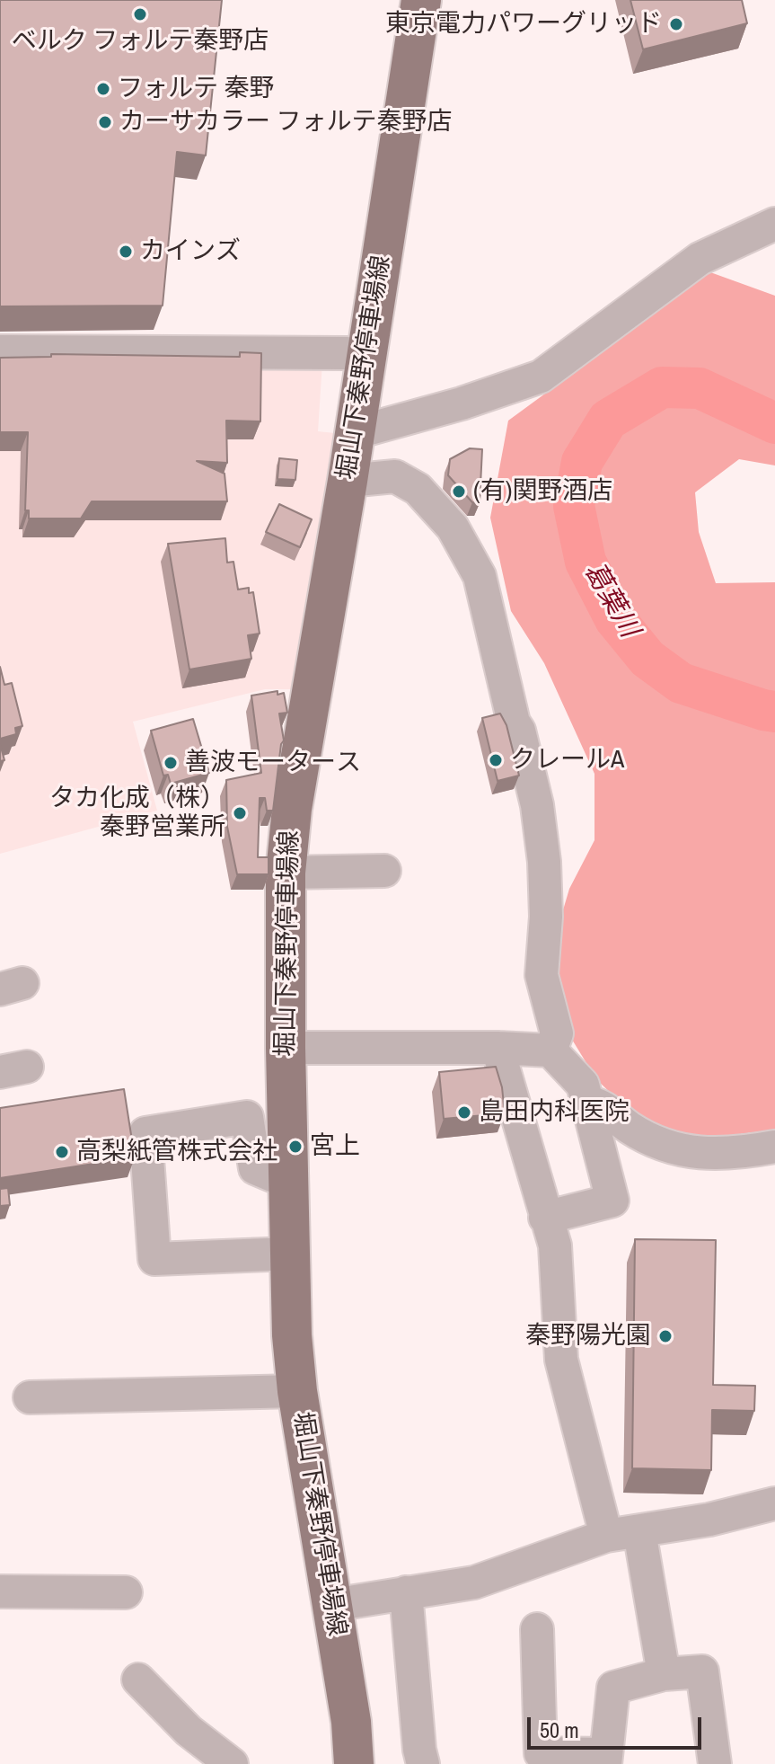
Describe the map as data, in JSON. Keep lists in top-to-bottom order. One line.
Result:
{"streets":{"main road":["堀山下秦野停車場線"]},"water":["葛葉川"],"places":["ベルク フォルテ秦野店","東京電力パワーグリッド","フォルテ 秦野","カーサカラー フォルテ秦野店","カインズ","(有)関野酒店","クレールA","善波モータース","タカ化成（株） 秦野営業所","島田内科医院","宮上","高梨紙管株式会社","秦野陽光園"],"scale_bar":"50 m"}
